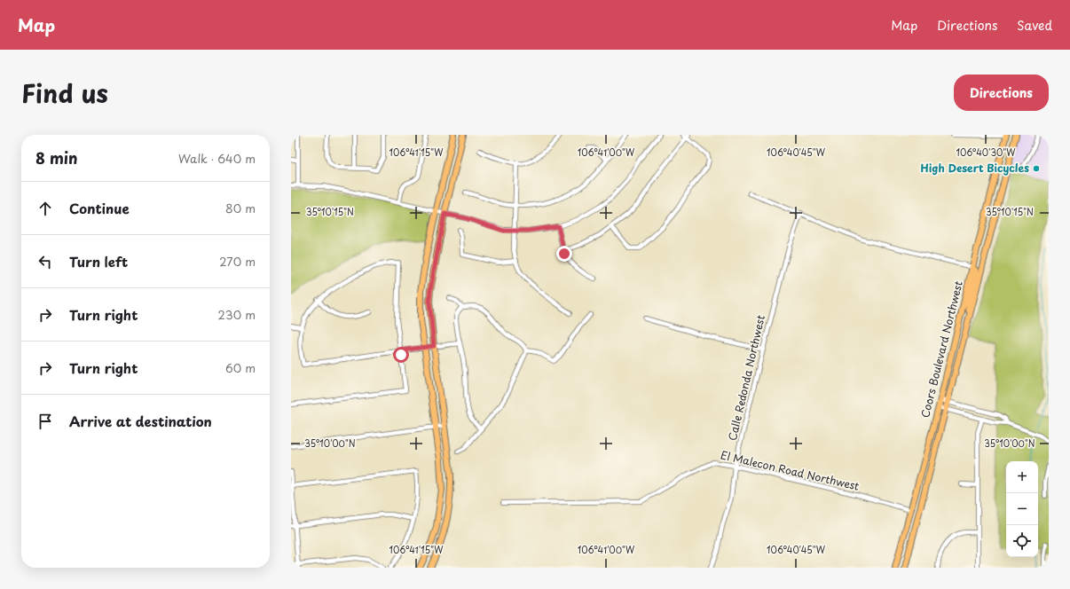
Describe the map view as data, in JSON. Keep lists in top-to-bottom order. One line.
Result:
{"streets":{"main road":["Coors Boulevard Northwest"],"street":["Calle Redonda Northwest","El Malecon Road Northwest"]},"crossings":[["Coors Boulevard Northwest","El Malecon Road Northwest"],["Calle Redonda Northwest","El Malecon Road Northwest"]],"places":["High Desert Bicycles"],"page":{"header":"Map","nav":["Map","Directions","Saved"],"title":"Find us","buttons":"Directions","heading":["8 min","Walk · 640 m"],"list":[["Continue","80 m"],["Turn left","270 m"],["Turn right","230 m"],["Turn right","60 m"],"Arrive at destination"],"map_buttons":["+","−"]},"coordinates":["106°41'15\"W","106°41'00\"W","106°40'45\"W","106°40'30\"W","35°10'15\"N","35°10'00\"N"]}
